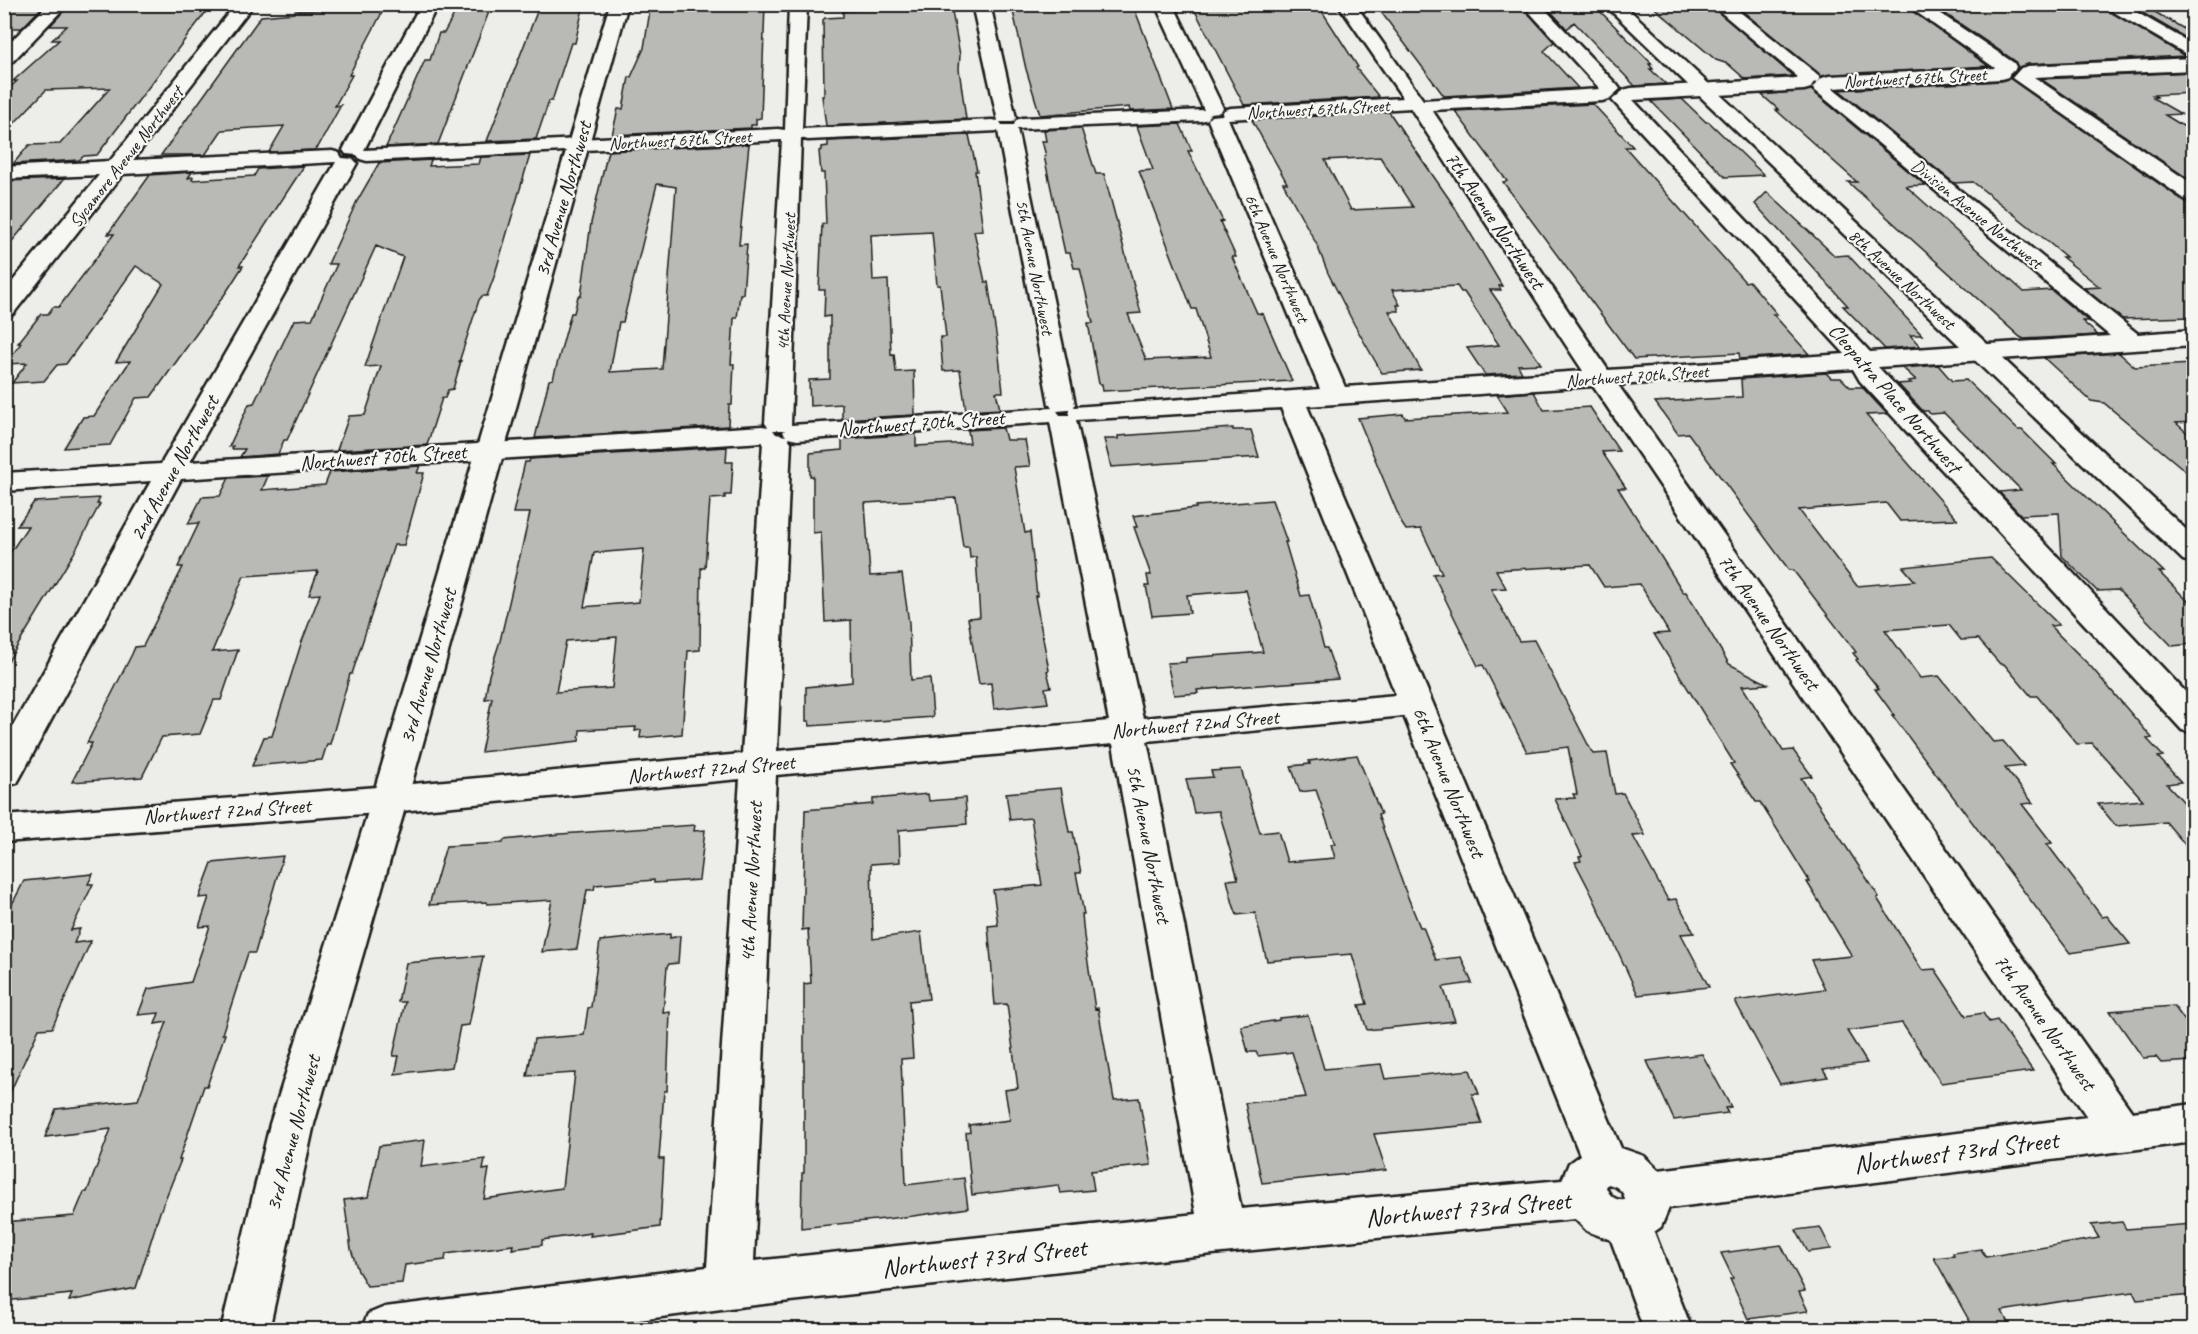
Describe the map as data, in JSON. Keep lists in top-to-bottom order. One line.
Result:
{"streets":{"street":["Northwest 67th Street","Sycamore Avenue Northwest","3rd Avenue Northwest","Division Avenue Northwest","7th Avenue Northwest","6th Avenue Northwest","5th Avenue Northwest","8th Avenue Northwest","4th Avenue Northwest","Northwest 70th Street","Cleopatra Place Northwest","2nd Avenue Northwest","Northwest 72nd Street","Northwest 73rd Street"]},"crossings":[["Northwest 67th Street","Sycamore Avenue Northwest"],["Northwest 67th Street","3rd Avenue Northwest"],["Northwest 67th Street","Division Avenue Northwest"],["Northwest 67th Street","7th Avenue Northwest"],["Northwest 67th Street","6th Avenue Northwest"],["Northwest 67th Street","5th Avenue Northwest"],["Northwest 67th Street","8th Avenue Northwest"],["Northwest 67th Street","4th Avenue Northwest"],["Northwest 67th Street","Cleopatra Place Northwest"],["Northwest 67th Street","2nd Avenue Northwest"],["3rd Avenue Northwest","Northwest 70th Street"],["3rd Avenue Northwest","Northwest 72nd Street"],["Division Avenue Northwest","Northwest 70th Street"],["7th Avenue Northwest","Northwest 70th Street"],["7th Avenue Northwest","Northwest 73rd Street"],["6th Avenue Northwest","Northwest 70th Street"],["6th Avenue Northwest","Northwest 72nd Street"],["6th Avenue Northwest","Northwest 73rd Street"],["5th Avenue Northwest","Northwest 70th Street"],["5th Avenue Northwest","Northwest 72nd Street"],["5th Avenue Northwest","Northwest 73rd Street"],["8th Avenue Northwest","Northwest 70th Street"],["4th Avenue Northwest","Northwest 70th Street"],["4th Avenue Northwest","Northwest 72nd Street"],["4th Avenue Northwest","Northwest 73rd Street"],["Northwest 70th Street","Cleopatra Place Northwest"],["Northwest 70th Street","2nd Avenue Northwest"]]}
